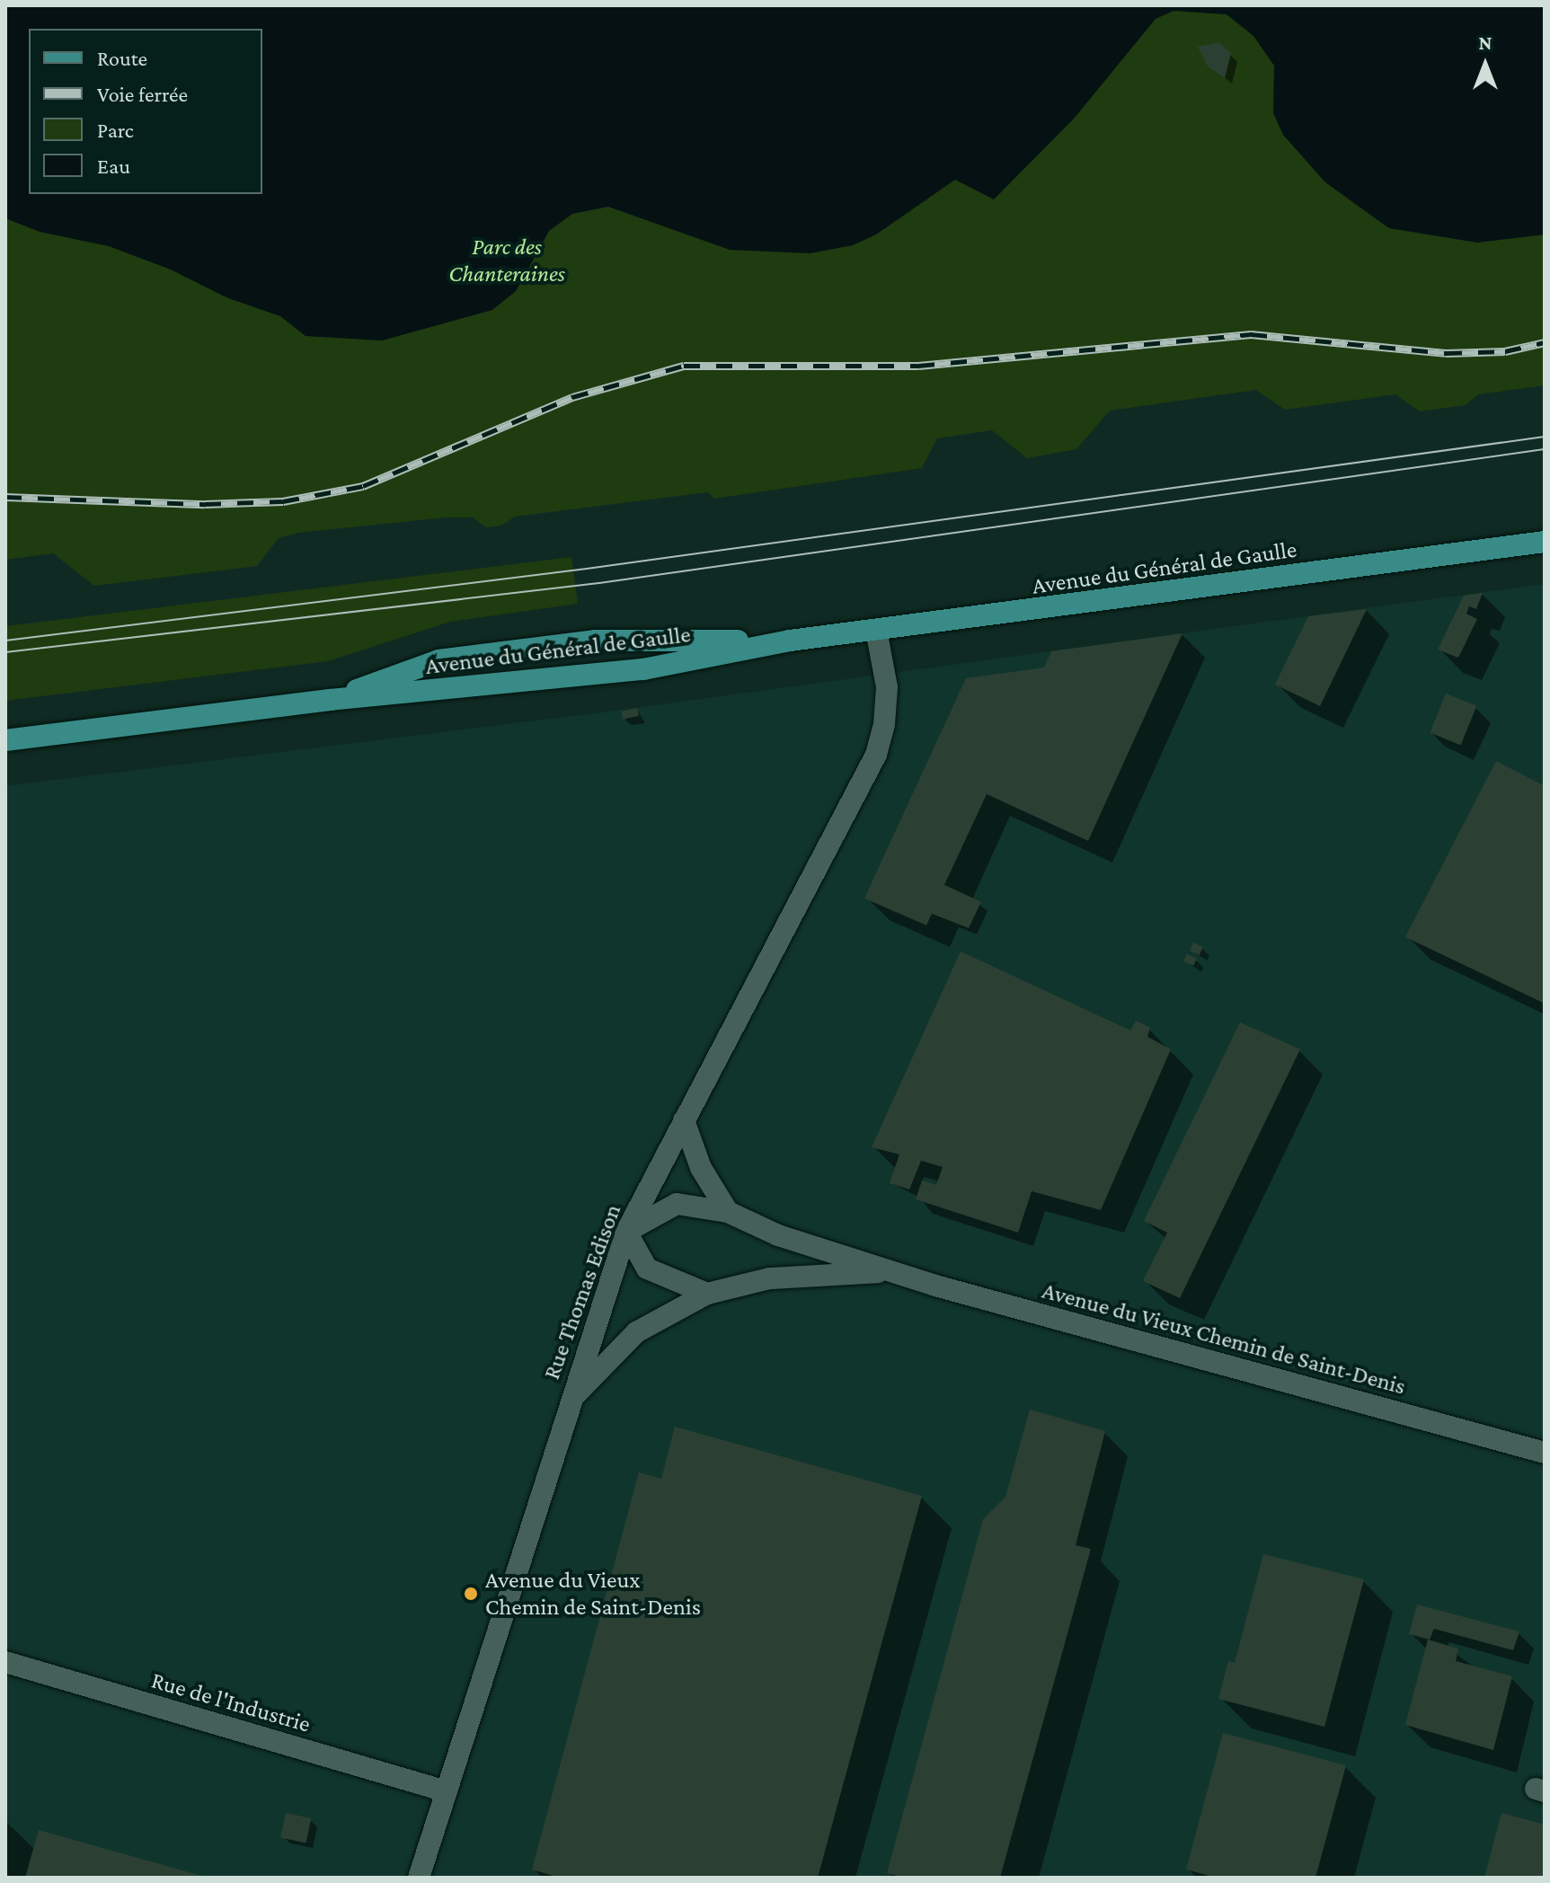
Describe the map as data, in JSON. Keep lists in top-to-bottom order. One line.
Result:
{"streets":{"main road":["Avenue du Général de Gaulle"],"street":["Rue Thomas Edison","Avenue du Vieux Chemin de Saint-Denis","Rue de l'Industrie"]},"crossings":[["Avenue du Général de Gaulle","Rue Thomas Edison"],["Rue Thomas Edison","Avenue du Vieux Chemin de Saint-Denis"],["Rue Thomas Edison","Rue de l'Industrie"]],"parks":["Parc des Chanteraines"],"places":["Avenue du Vieux Chemin de Saint-Denis"],"legend":["Route","Voie ferrée","Parc","Eau"],"north":"top"}
